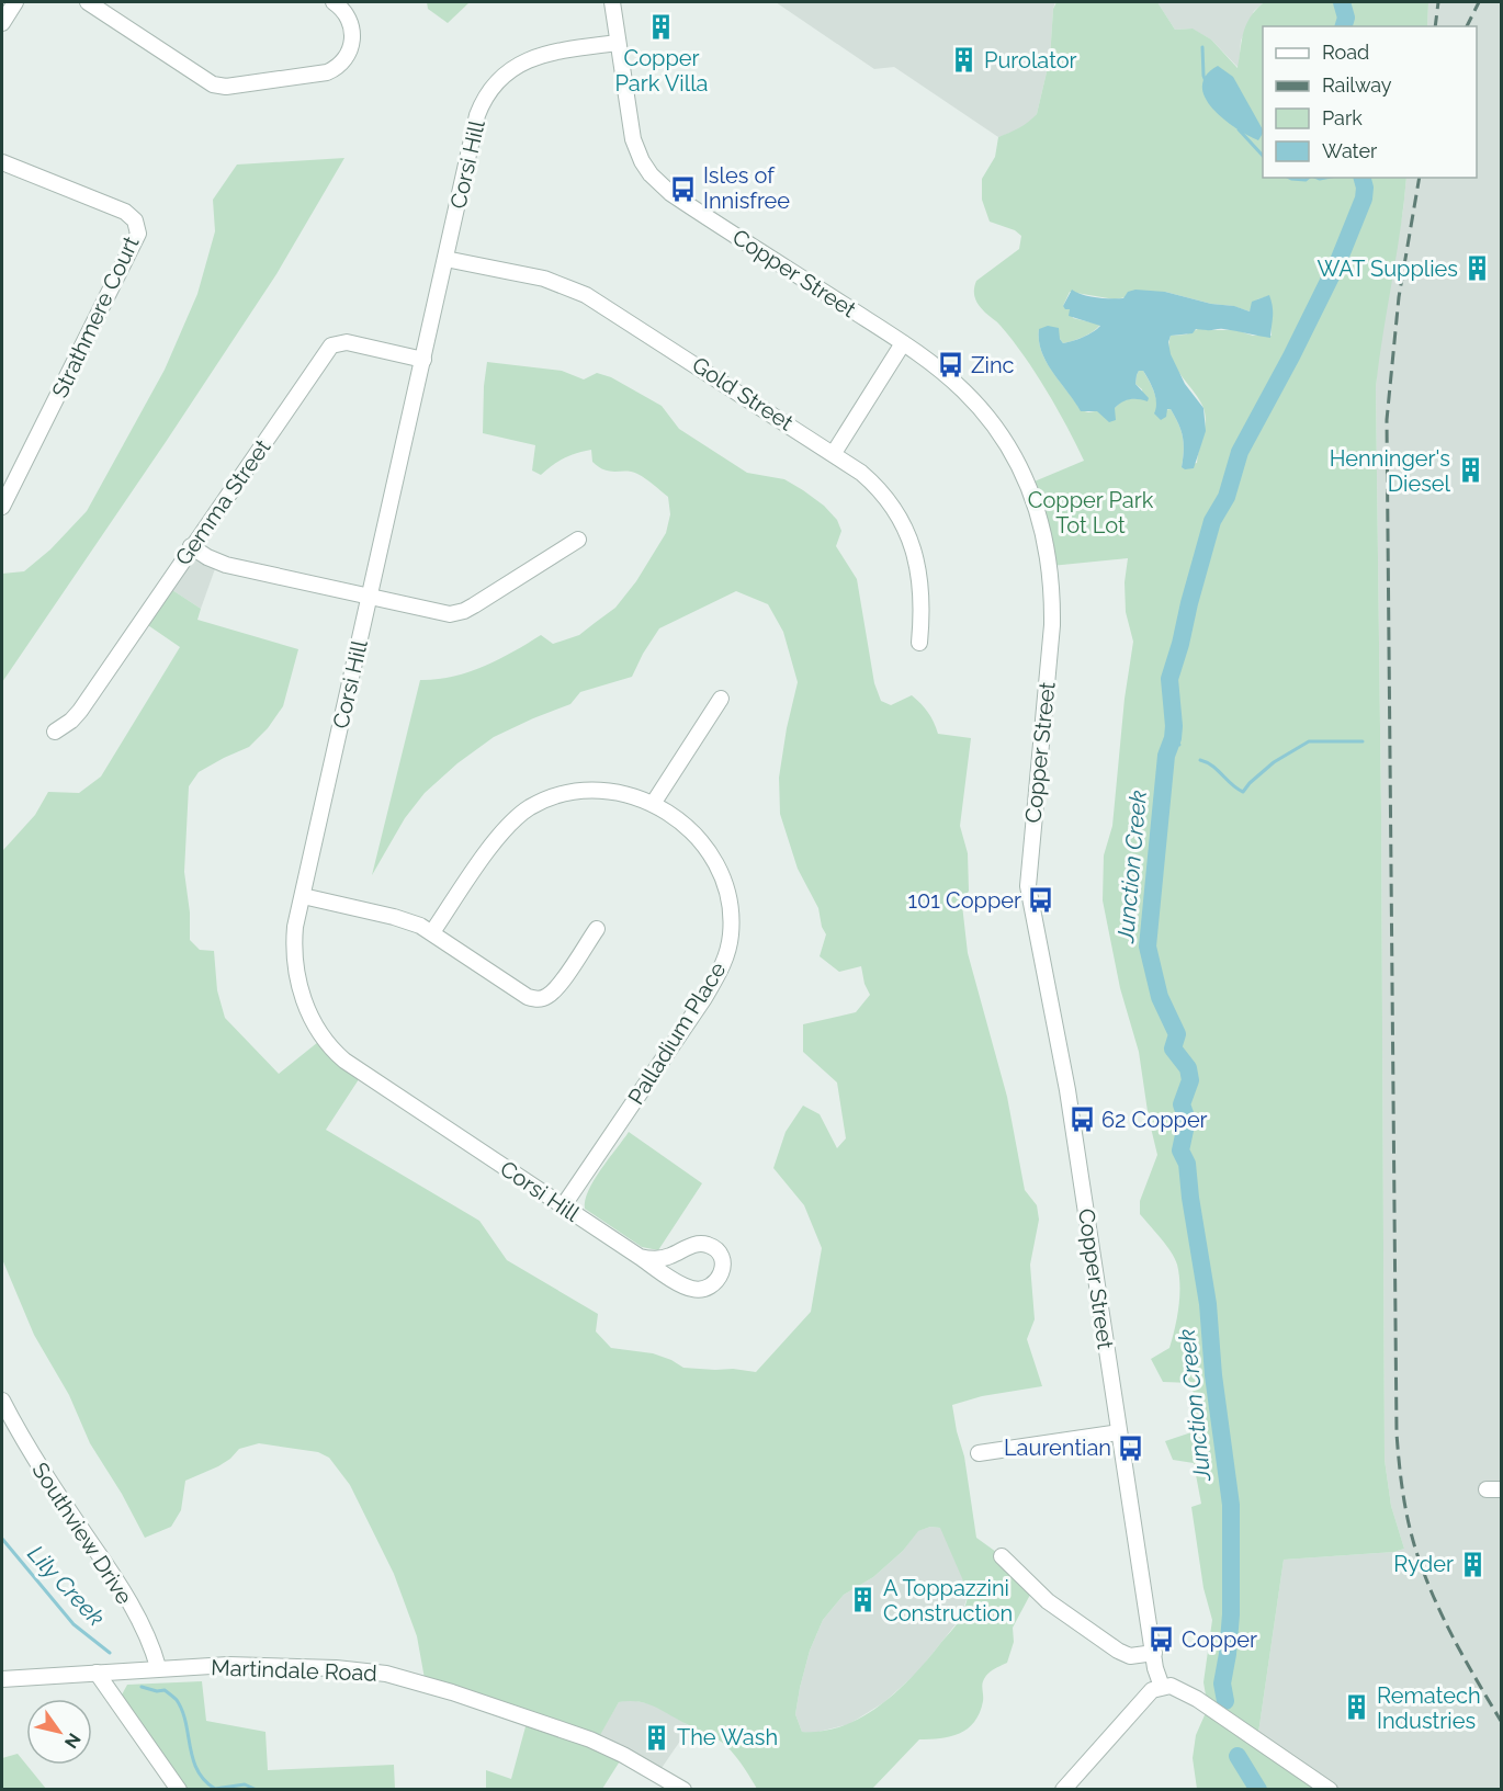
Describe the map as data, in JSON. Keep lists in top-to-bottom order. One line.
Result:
{"streets":{"street":["Corsi Hill","Copper Street","Strathmere Court","Gold Street","Gemma Street","Palladium Place","Southview Drive","Martindale Road"]},"crossings":[["Corsi Hill","Copper Street"],["Corsi Hill","Gold Street"],["Corsi Hill","Gemma Street"],["Corsi Hill","Palladium Place"],["Southview Drive","Martindale Road"]],"water":["Junction Creek","Lily Creek"],"parks":["Copper Park Tot Lot"],"places":{"building":["Copper Park Villa","Purolator","WAT Supplies","Henninger's Diesel","Ryder","A Toppazzini Construction","Rematech Industries","The Wash"],"bus stop":["Isles of Innisfree","Zinc","101 Copper","62 Copper","Laurentian","Copper"]},"legend":["Road","Railway","Park","Water"],"north":"bottom right"}
